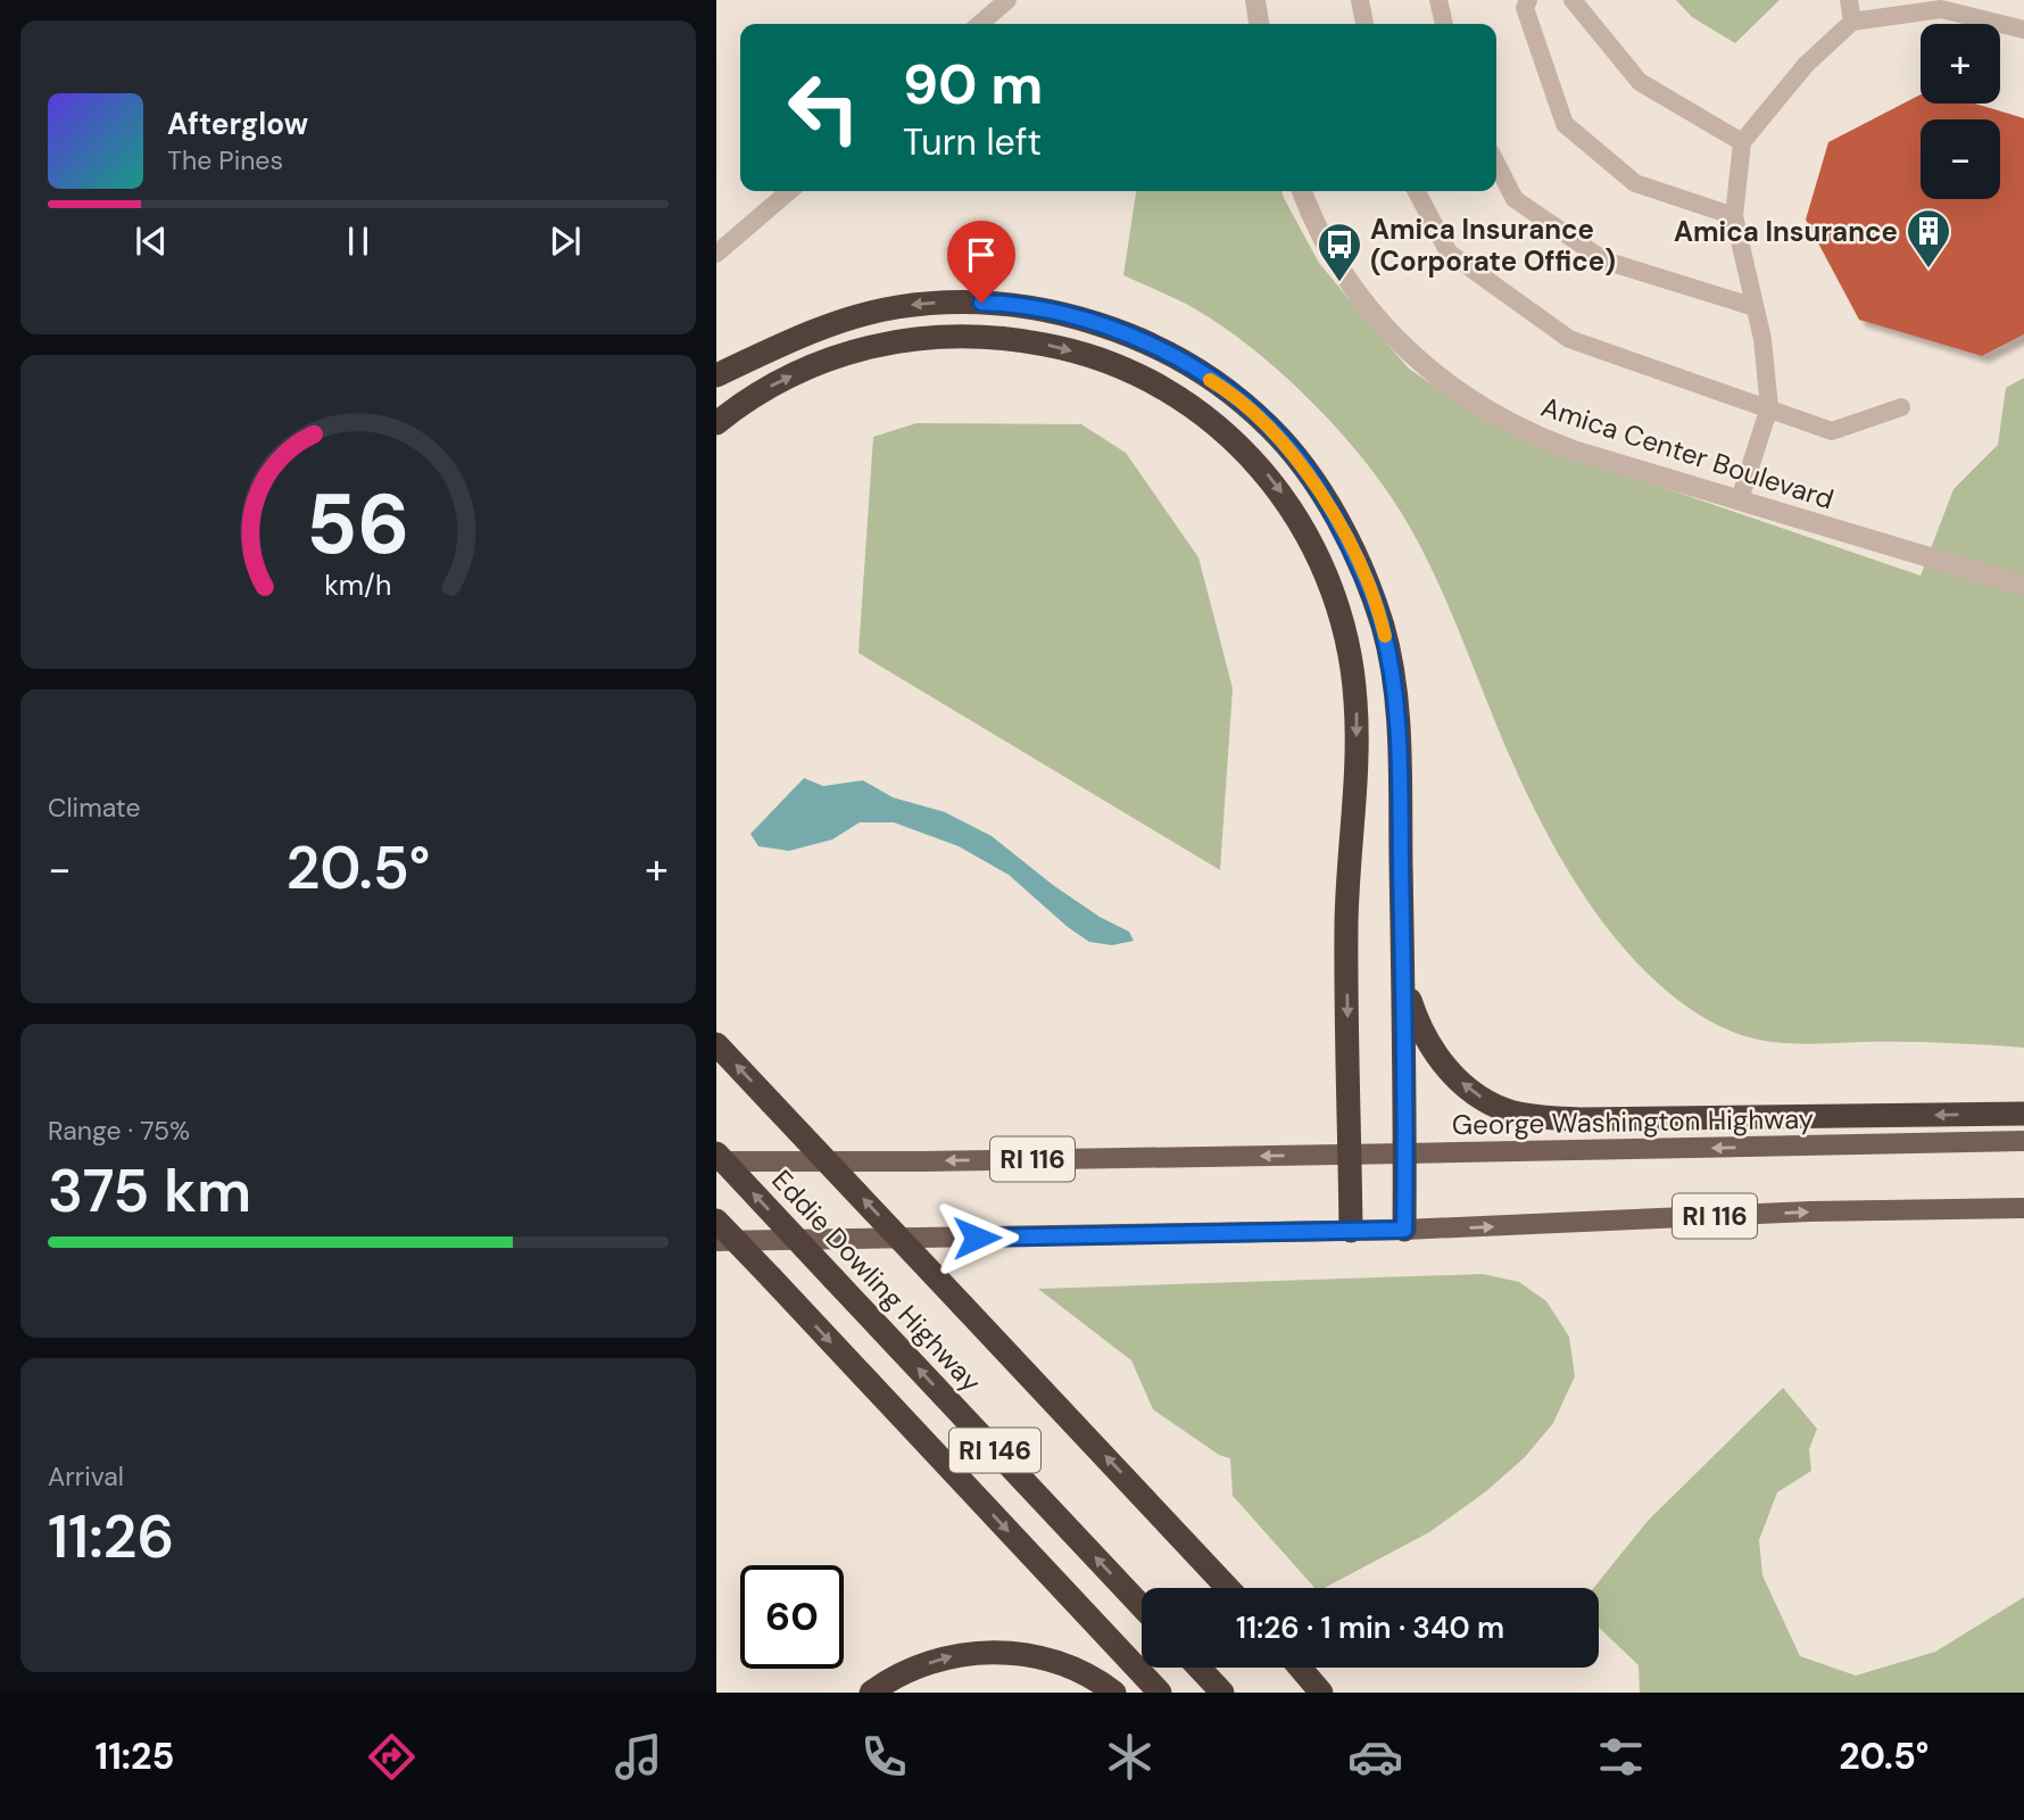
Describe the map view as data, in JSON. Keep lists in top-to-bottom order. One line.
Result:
{"streets":{"highway":["Eddie Dowling Highway","RI 146"],"main road":["George Washington Highway","RI 116"],"street":["Amica Center Boulevard"]},"places":{"building":["Amica Insurance"],"bus stop":["Amica Insurance (Corporate Office)"]},"page":{"map_buttons":["+","−"],"turn":["90 m","Turn left"],"song":["Afterglow","The Pines"],"tile":["Climate",["Range · 75%","375 km"],["Arrival","11:26"]],"heat":["−","20.5°","+"],"limit":"60","trip":"11:26 · 1 min · 340 m","tabs":["11:25","20.5°"],"gauge":["56","km/h"]}}
